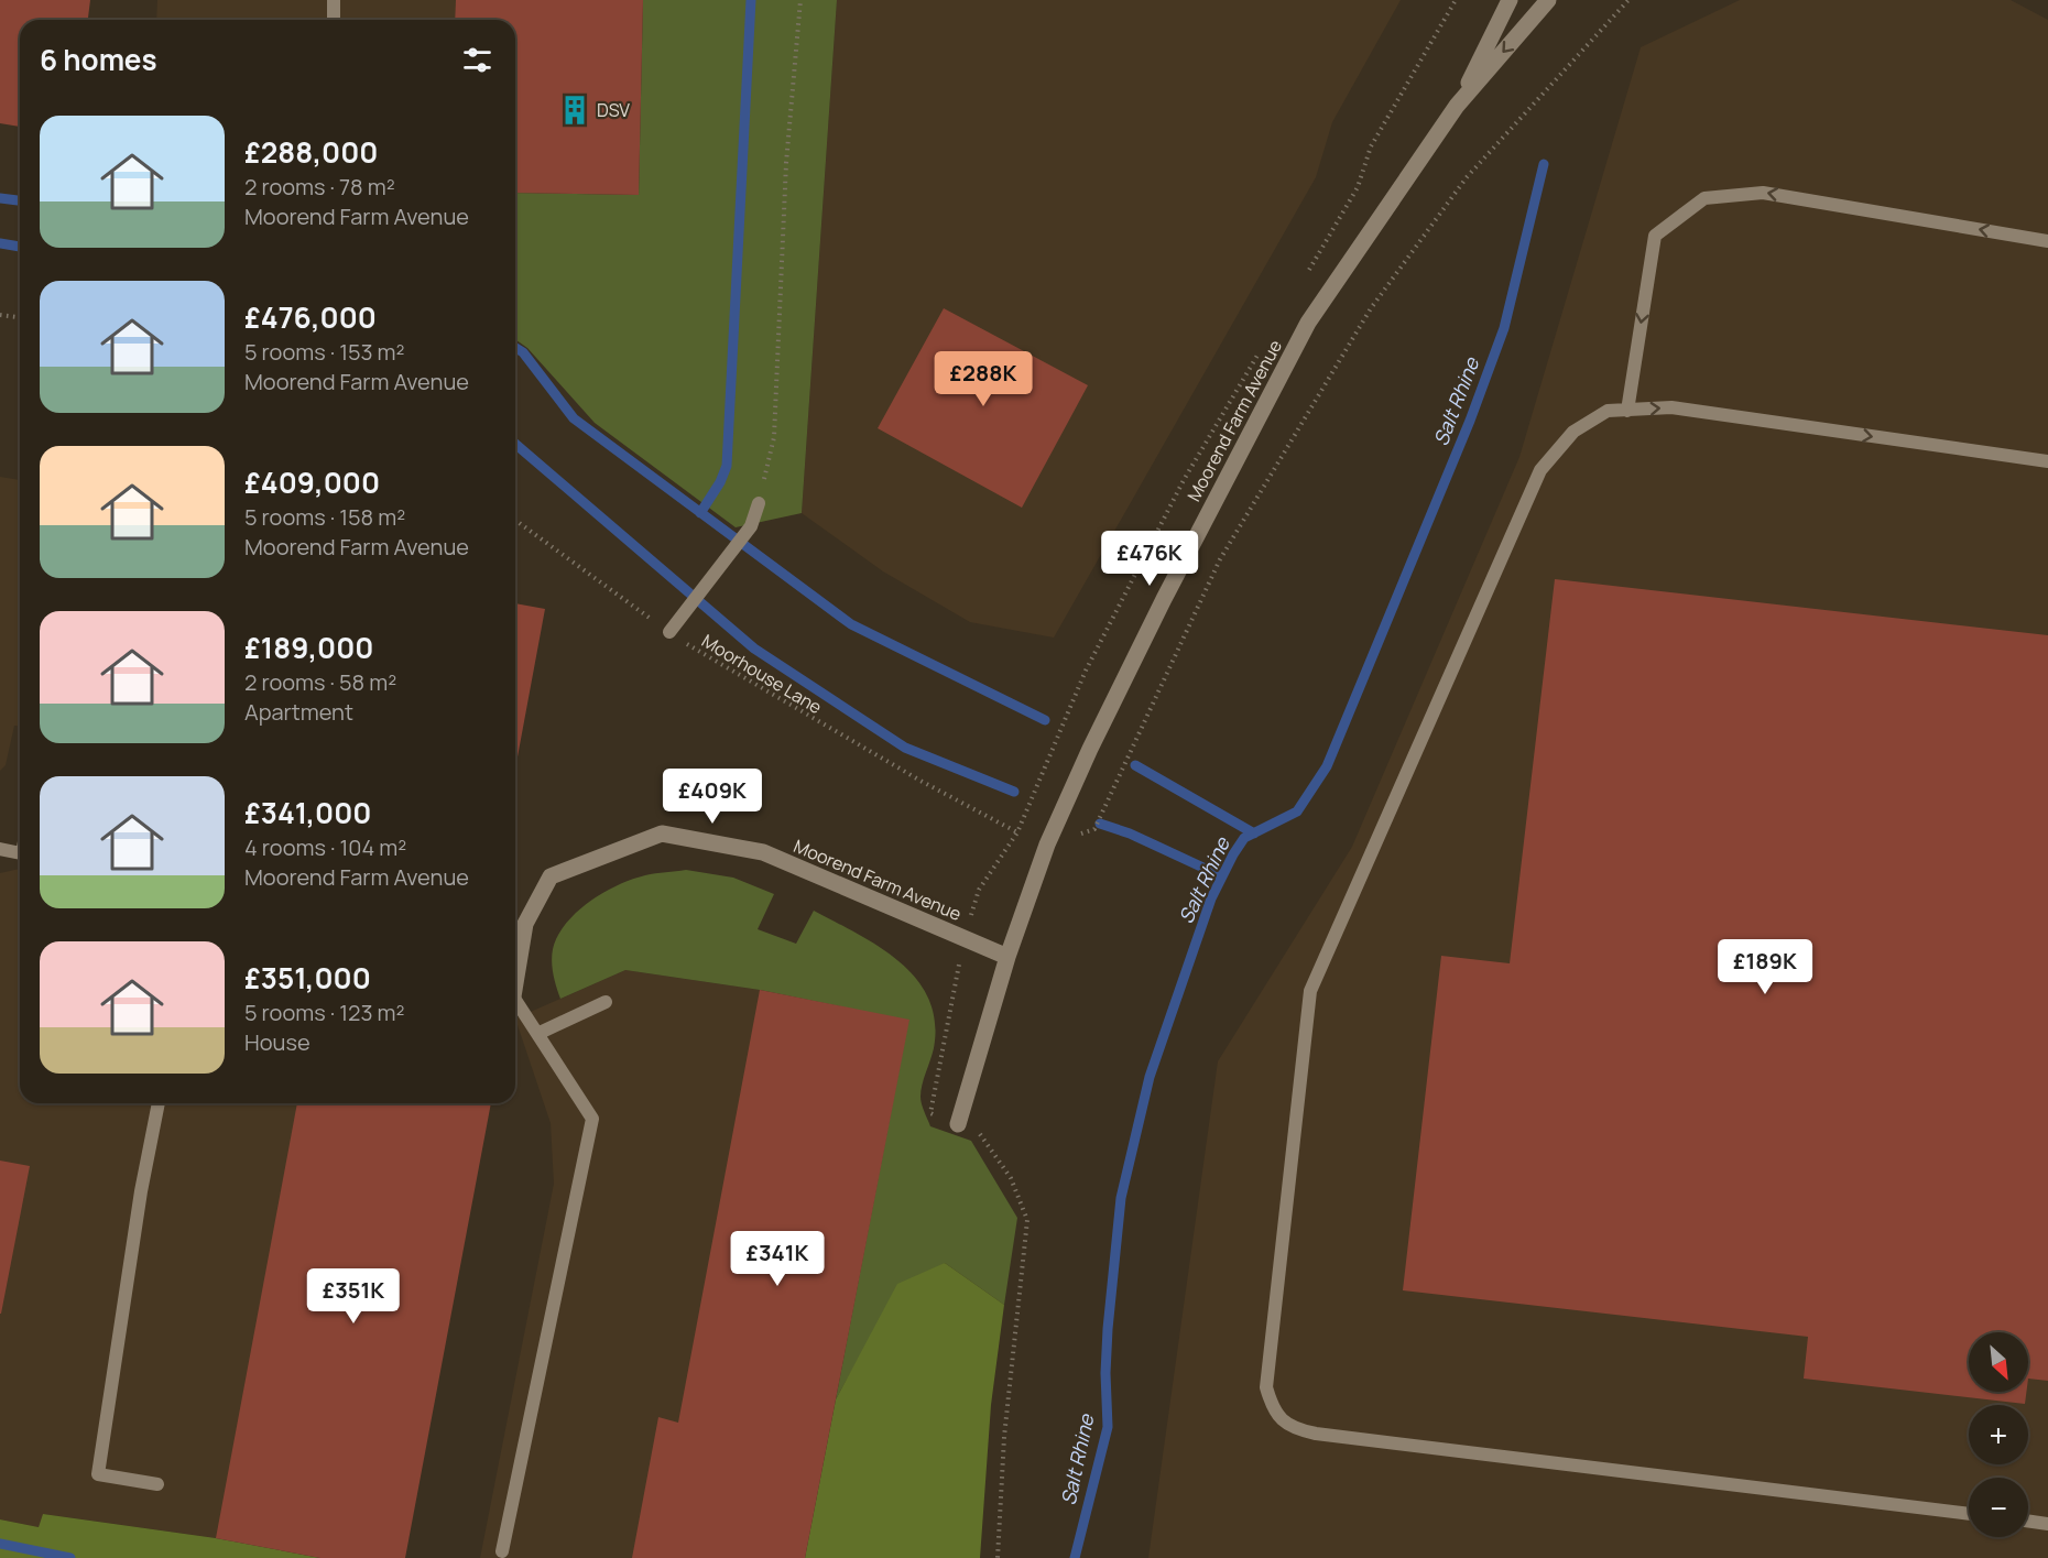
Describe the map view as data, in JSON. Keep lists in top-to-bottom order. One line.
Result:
{"streets":{"street":["Moorend Farm Avenue"],"path":["Moorhouse Lane"]},"crossings":[["Moorend Farm Avenue","Moorhouse Lane"]],"water":["Salt Rhine"],"places":{"building":["DSV"]},"north":"bottom right","page":{"heading":"6 homes","list":[{"name":"£288,000","note":"2 rooms · 78 m² · Moorend Farm Avenue"},{"name":"£476,000","note":"5 rooms · 153 m² · Moorend Farm Avenue"},{"name":"£409,000","note":"5 rooms · 158 m² · Moorend Farm Avenue"},{"name":"£189,000","note":"2 rooms · 58 m² · Apartment"},{"name":"£341,000","note":"4 rooms · 104 m² · Moorend Farm Avenue"},{"name":"£351,000","note":"5 rooms · 123 m² · House"}],"price":["£288K","£476K","£409K","£189K","£341K","£351K"],"map_buttons":["+","−"]}}
